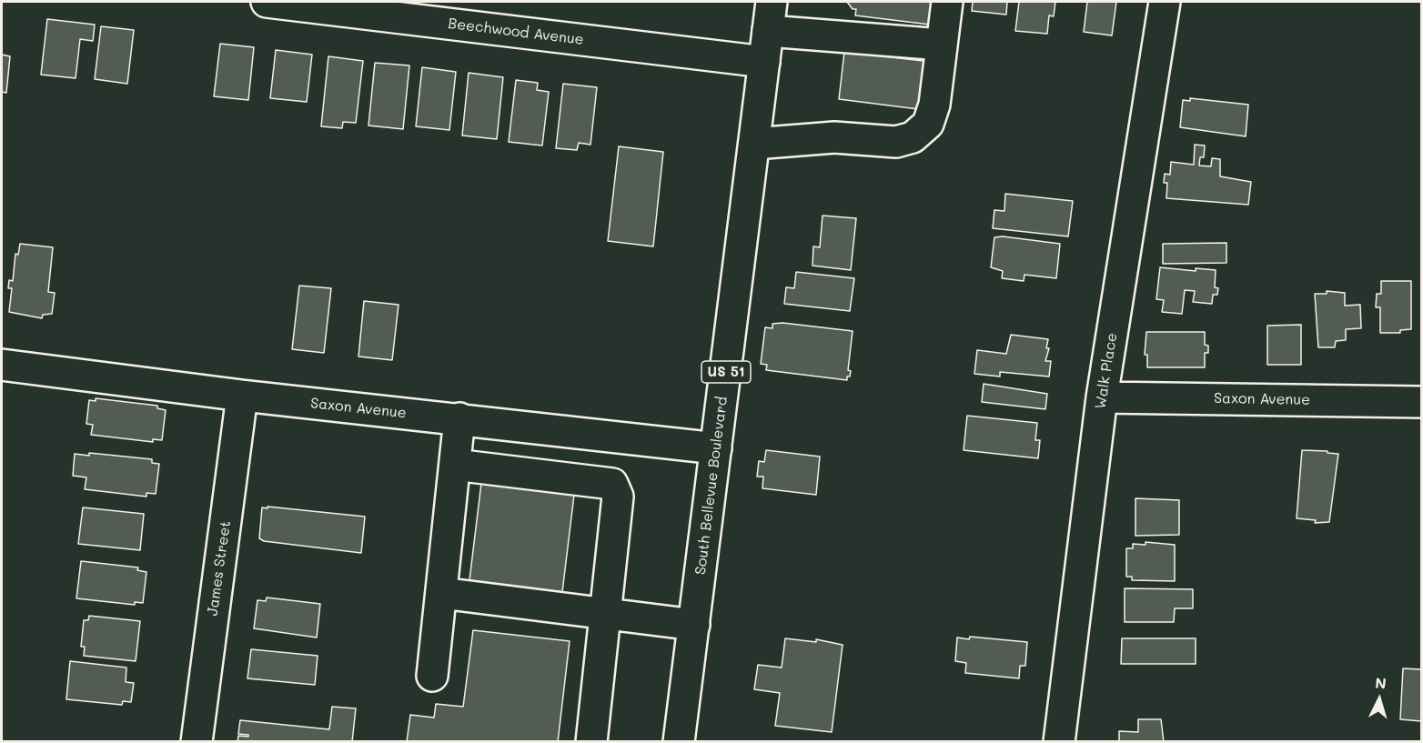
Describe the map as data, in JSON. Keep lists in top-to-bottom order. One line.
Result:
{"streets":{"street":["Beechwood Avenue","Walk Place","US 51","Saxon Avenue","South Bellevue Boulevard","James Street"]},"crossings":[["Beechwood Avenue","South Bellevue Boulevard"],["Walk Place","Saxon Avenue"],["Saxon Avenue","South Bellevue Boulevard"],["Saxon Avenue","James Street"]],"north":"top"}
